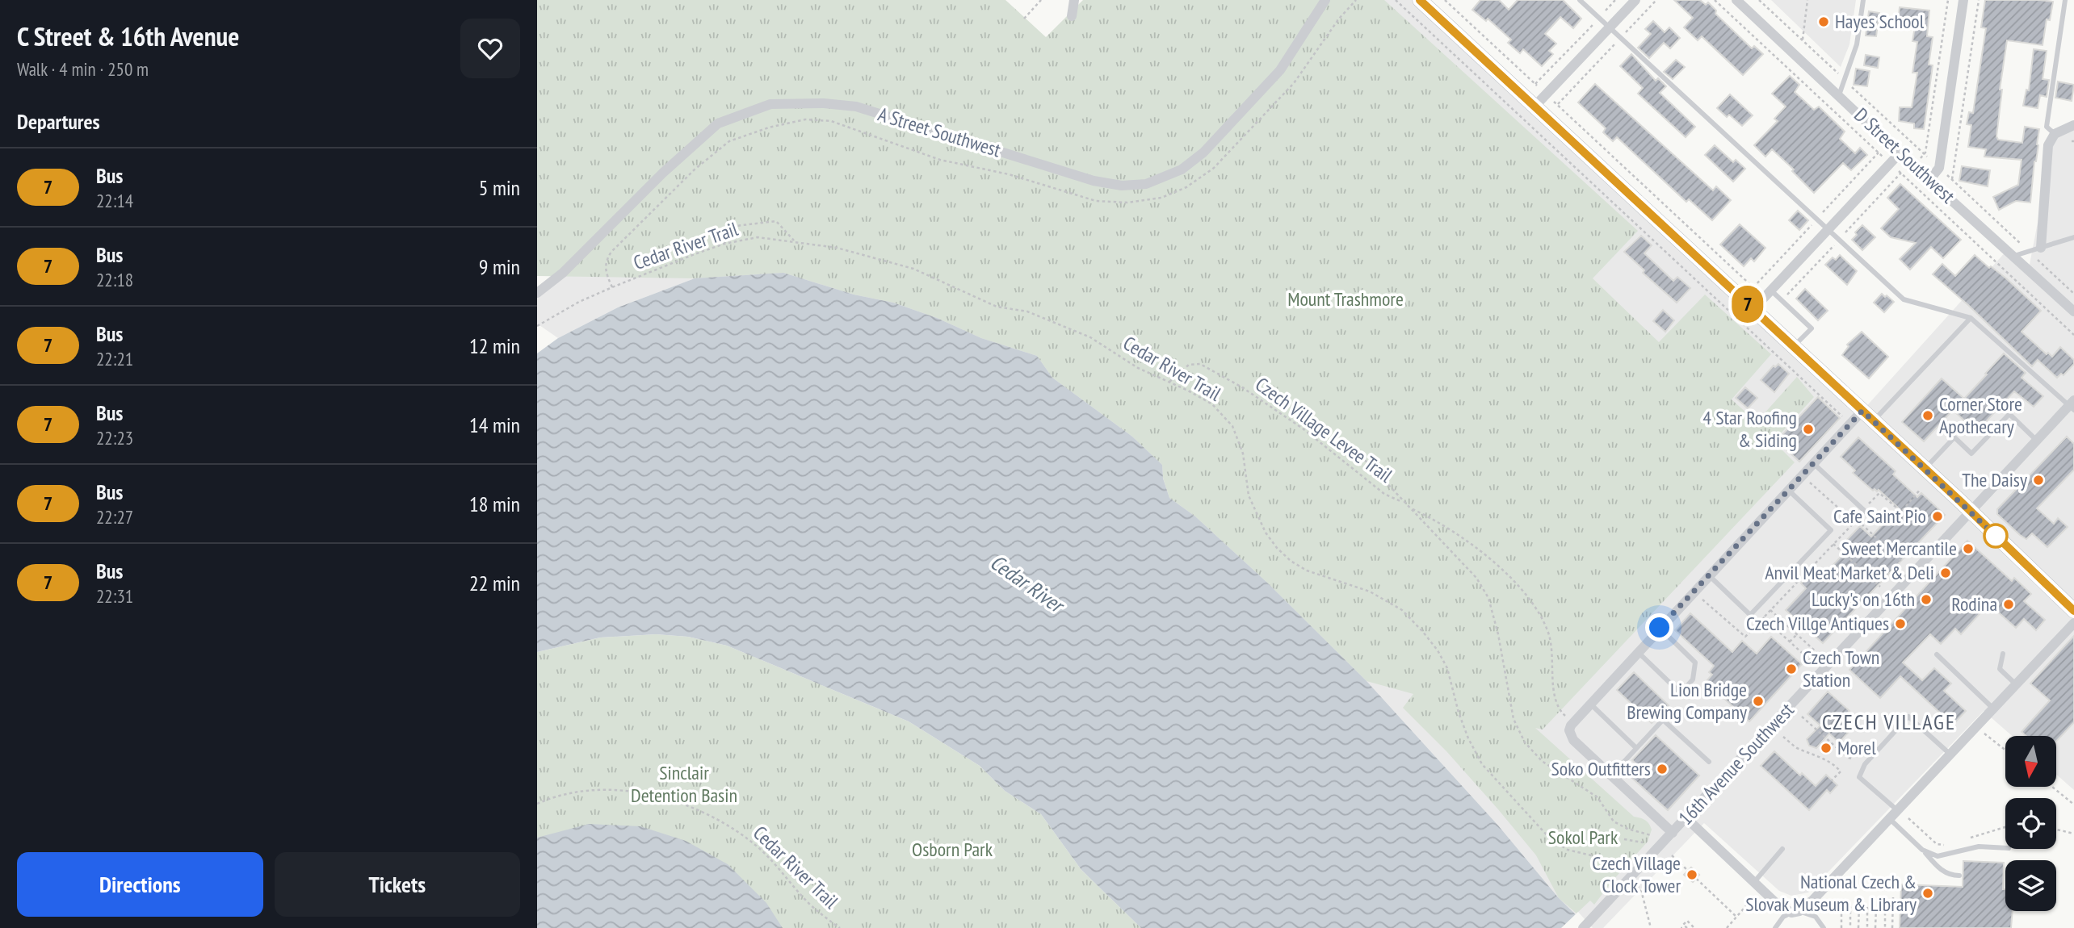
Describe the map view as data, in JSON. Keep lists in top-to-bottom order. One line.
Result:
{"streets":{"street":["A Street Southwest","D Street Southwest","16th Avenue Southwest"],"path":["Cedar River Trail","Czech Village Levee Trail"]},"crossings":[["Cedar River Trail","Czech Village Levee Trail"]],"districts":["CZECH VILLAGE"],"water":["Cedar River"],"parks":["Mount Trashmore","Sinclair Detention Basin","Sokol Park","Osborn Park"],"places":["Hayes School","Corner Store Apothecary","4 Star Roofing & Siding","The Daisy","Cafe Saint Pio","Sweet Mercantile","Anvil Meat Market & Deli","Lucky's on 16th","Rodina","Czech Villge Antiques","Czech Town Station","Lion Bridge Brewing Company","Morel","Soko Outfitters","Czech Village Clock Tower","National Czech & Slovak Museum & Library"],"lines":["bus line 7"],"north":"bottom","page":{"heading":[["C Street & 16th Avenue","Walk · 4 min · 250 m"],"Departures"],"on_map":"7","list":[{"mark":"7","name":"Bus","note":"22:14","value":"5 min"},{"mark":"7","name":"Bus","note":"22:18","value":"9 min"},{"mark":"7","name":"Bus","note":"22:21","value":"12 min"},{"mark":"7","name":"Bus","note":"22:23","value":"14 min"},{"mark":"7","name":"Bus","note":"22:27","value":"18 min"},{"mark":"7","name":"Bus","note":"22:31","value":"22 min"}],"buttons":["Directions","Tickets"]}}
